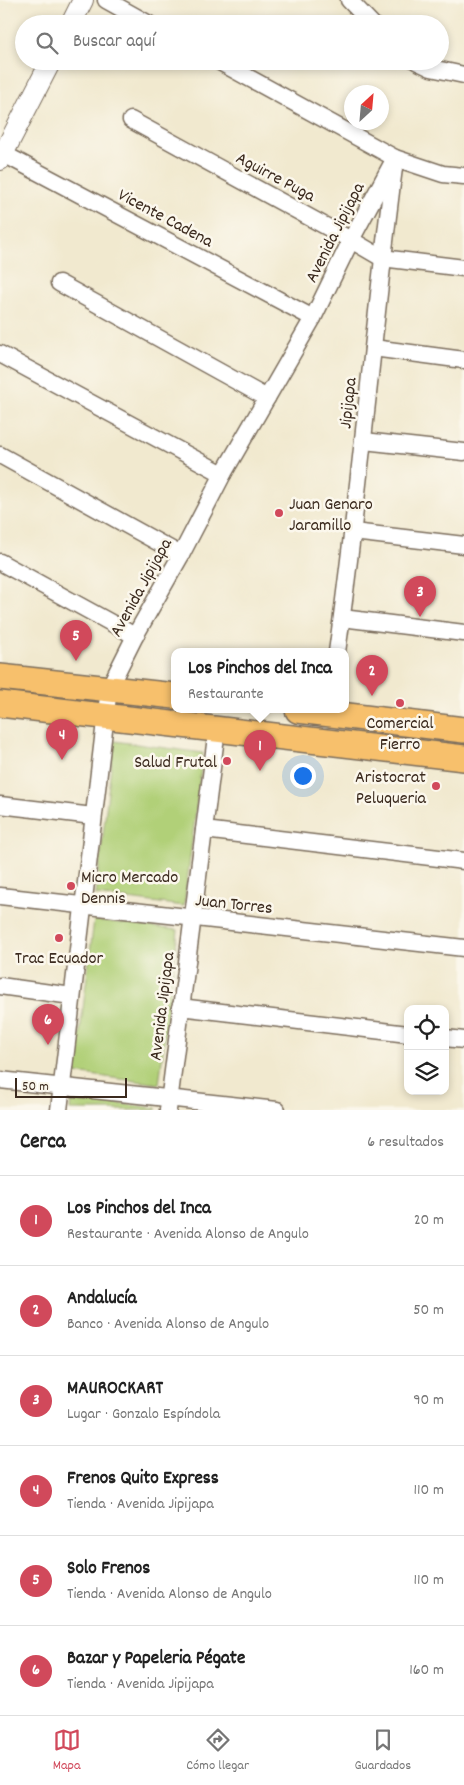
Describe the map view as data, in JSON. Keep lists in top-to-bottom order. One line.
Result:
{"streets":{"street":["Aguirre Puga","Vicente Cadena","Avenida Jipijapa","Jipijapa","Juan Torres"]},"crossings":[["Aguirre Puga","Avenida Jipijapa"],["Aguirre Puga","Jipijapa"],["Vicente Cadena","Avenida Jipijapa"],["Avenida Jipijapa","Jipijapa"],["Avenida Jipijapa","Juan Torres"]],"places":["Juan Genaro Jaramillo","Comercial Fierro","Salud Frutal","Aristocrat Peluqueria","Micro Mercado Dennis","Trac Ecuador"],"scale_bar":"50 m","north":"top right","page":{"search":"Buscar aquí","pins":["3","5","2","4","1","6"],"popup":["Los Pinchos del Inca","Restaurante"],"scale":"50 m","heading":["Cerca","6 resultados"],"list":[{"mark":"1","name":"Los Pinchos del Inca","note":"Restaurante · Avenida Alonso de Angulo","value":"20 m"},{"mark":"2","name":"Andalucía","note":"Banco · Avenida Alonso de Angulo","value":"50 m"},{"mark":"3","name":"MAUROCKART","note":"Lugar · Gonzalo Espíndola","value":"90 m"},{"mark":"4","name":"Frenos Quito Express","note":"Tienda · Avenida Jipijapa","value":"110 m"},{"mark":"5","name":"Solo Frenos","note":"Tienda · Avenida Alonso de Angulo","value":"110 m"},{"mark":"6","name":"Bazar y Papeleria Pégate","note":"Tienda · Avenida Jipijapa","value":"160 m"}],"nav":["Mapa","Cómo llegar","Guardados"]}}
